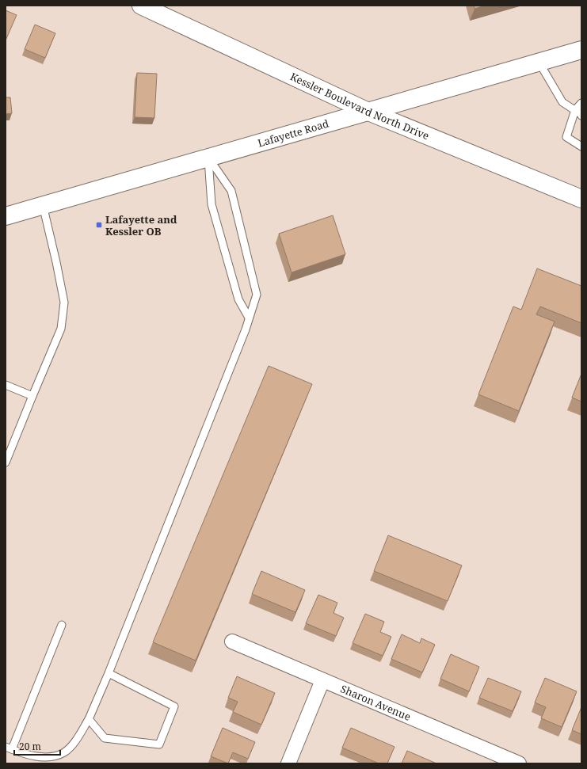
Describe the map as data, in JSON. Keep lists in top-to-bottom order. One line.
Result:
{"streets":{"main road":["Kessler Boulevard North Drive","Lafayette Road"],"street":["Sharon Avenue"]},"crossings":[["Kessler Boulevard North Drive","Lafayette Road"]],"places":{"transit":["Lafayette and Kessler OB"]},"scale_bar":"20 m"}
